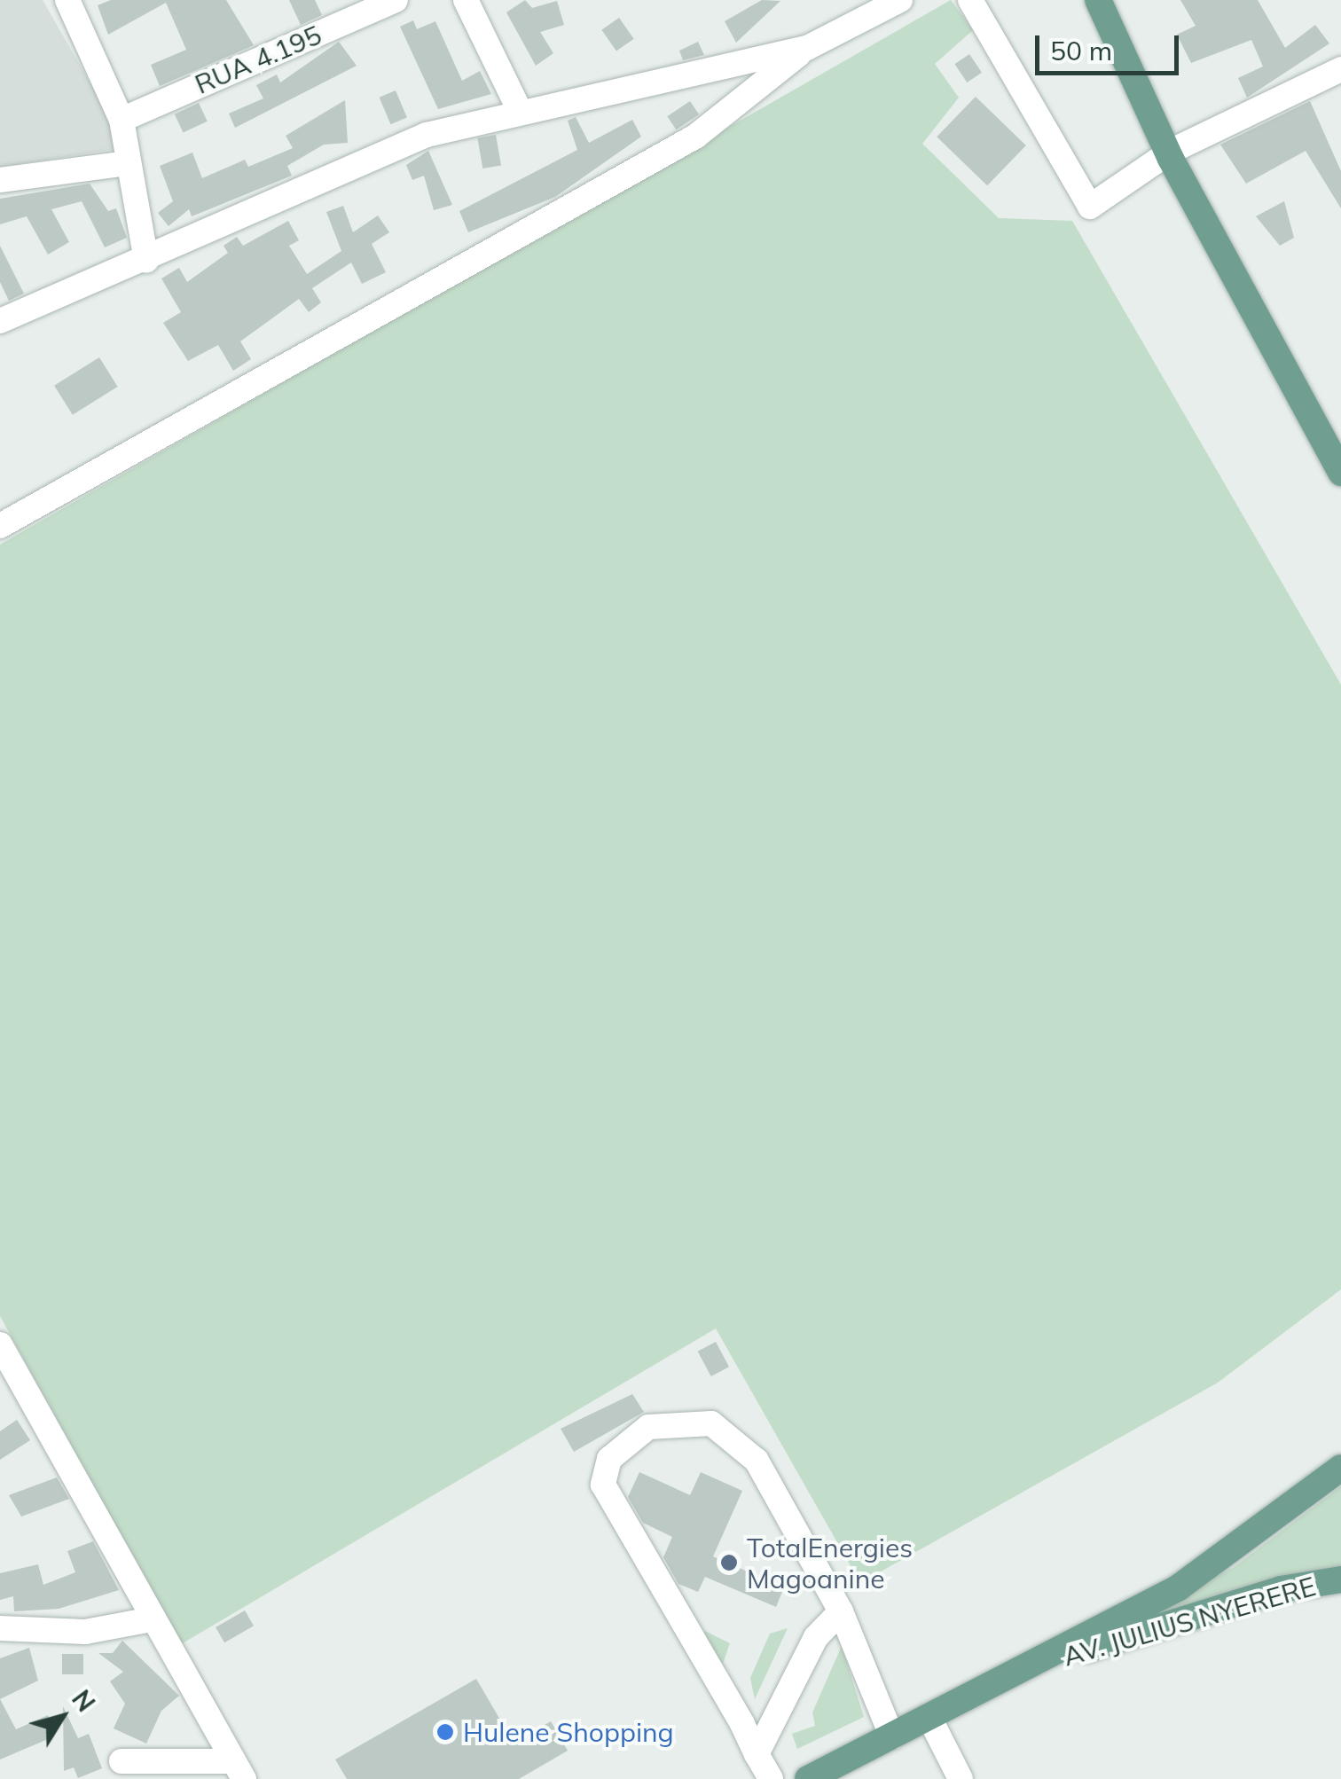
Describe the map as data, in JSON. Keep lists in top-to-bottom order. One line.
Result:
{"streets":{"main road":["AV. JULIUS NYERERE"],"street":["RUA 4.195"]},"places":["TotalEnergies Magoanine","Hulene Shopping"],"scale_bar":"50 m","north":"top right"}
